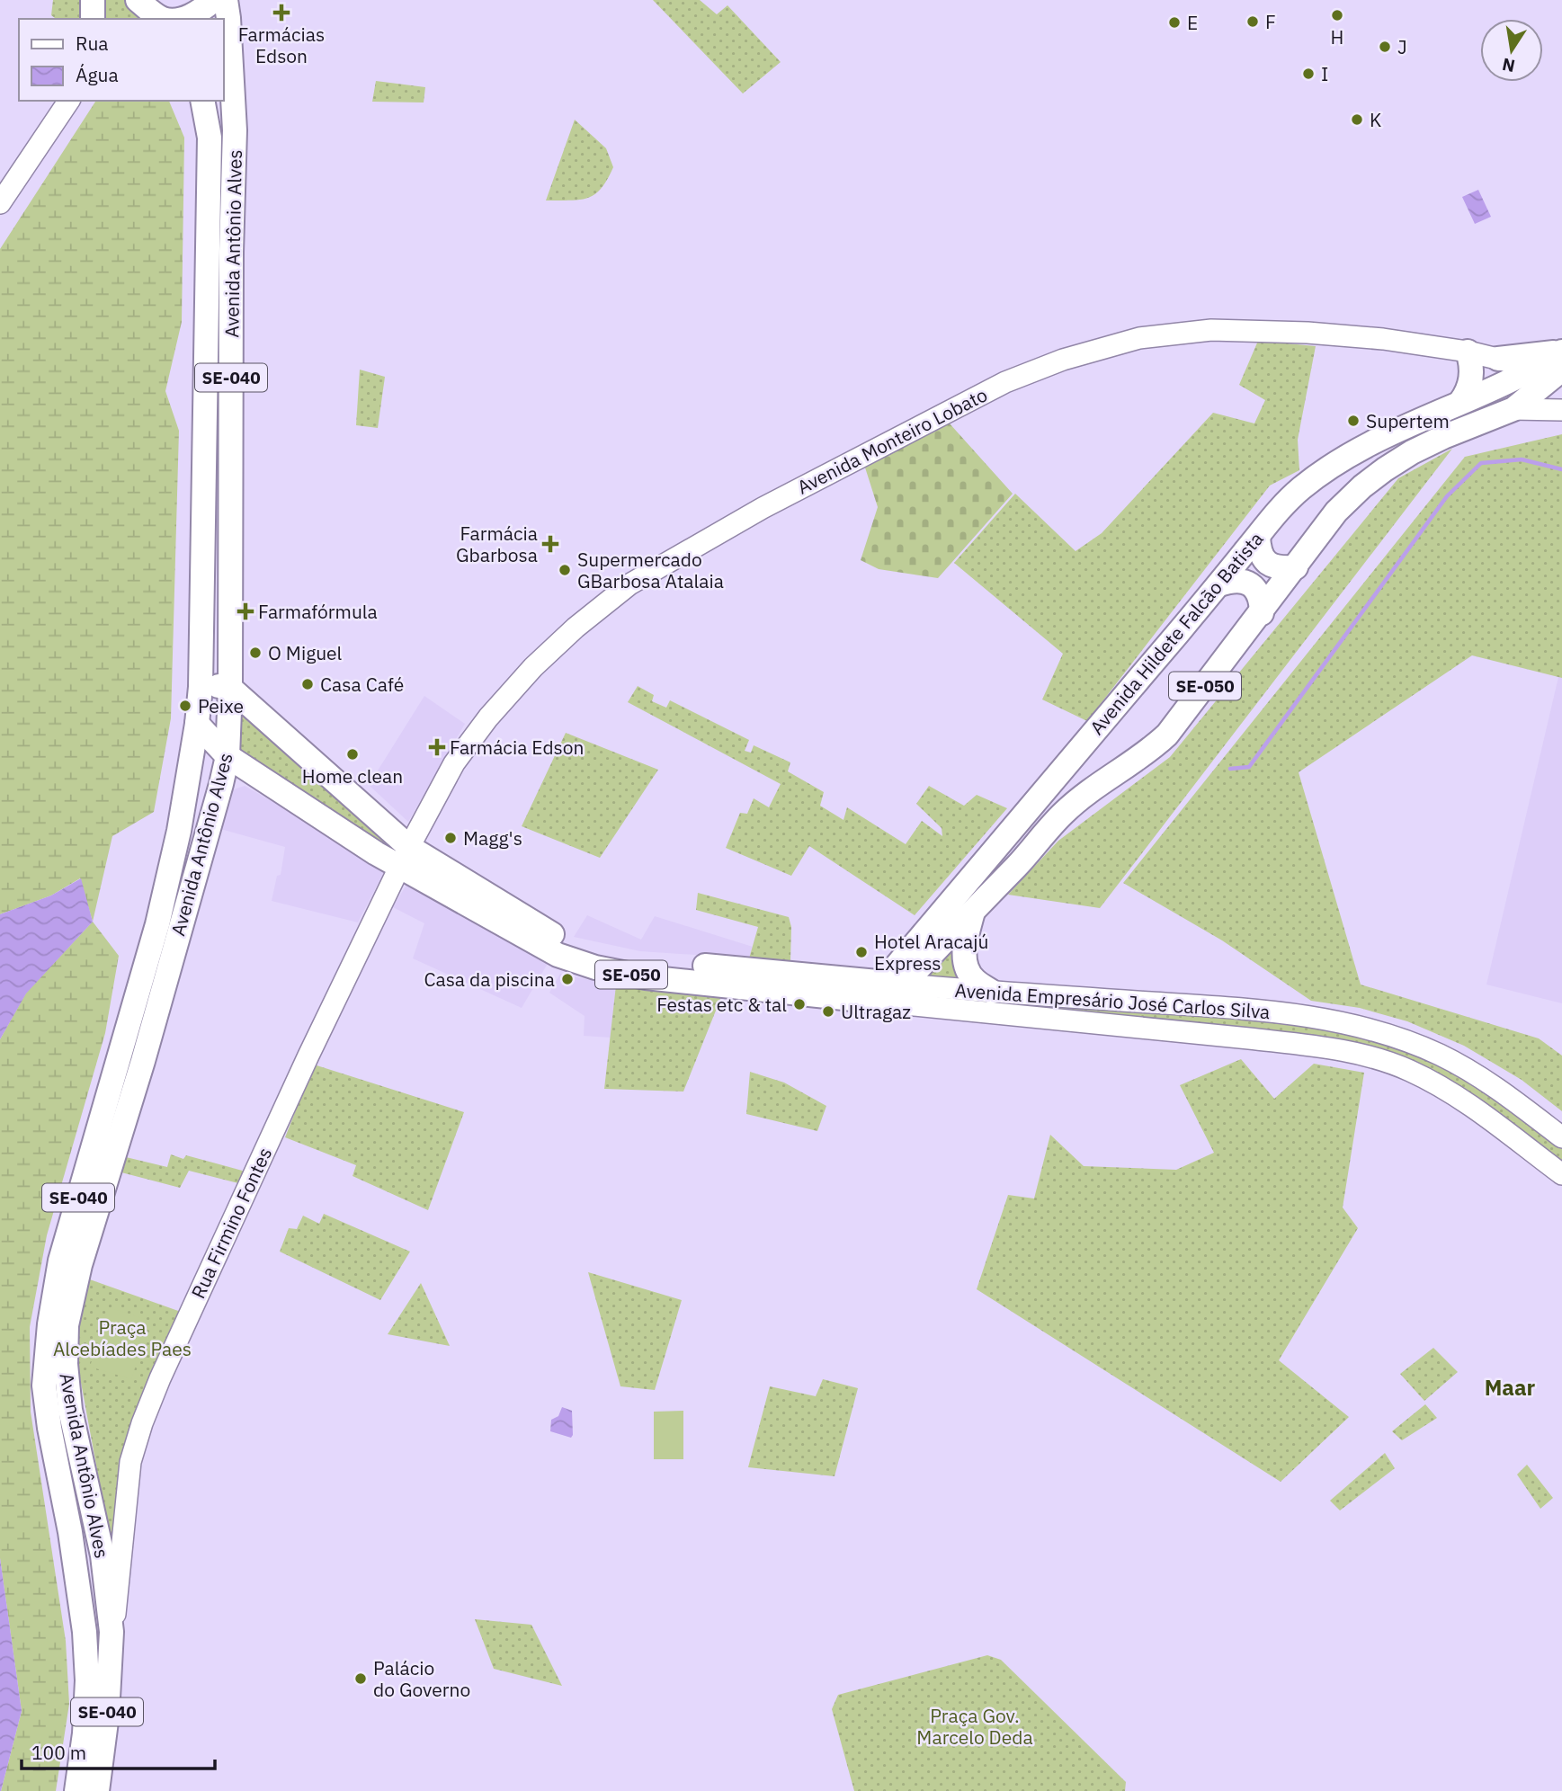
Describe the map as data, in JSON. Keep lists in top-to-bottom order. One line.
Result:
{"streets":{"main road":["Avenida Antônio Alves","SE-040","Avenida Hildete Falcão Batista","SE-050","Avenida Empresário José Carlos Silva"],"street":["Avenida Monteiro Lobato","Rua Firmino Fontes"]},"crossings":[["Avenida Antônio Alves","SE-040"],["Avenida Antônio Alves","Avenida Empresário José Carlos Silva"],["Avenida Antônio Alves","Rua Firmino Fontes"],["SE-040","Rua Firmino Fontes"],["Avenida Monteiro Lobato","Avenida Empresário José Carlos Silva"],["Avenida Monteiro Lobato","Rua Firmino Fontes"],["Avenida Hildete Falcão Batista","SE-050"],["Avenida Hildete Falcão Batista","Avenida Empresário José Carlos Silva"],["SE-050","Avenida Empresário José Carlos Silva"],["Avenida Empresário José Carlos Silva","Rua Firmino Fontes"]],"districts":["Maar"],"parks":["Praça Alcebíades Paes","Praça Gov. Marcelo Deda"],"places":{"health":["Farmácias Edson","Farmácia Gbarbosa","Farmafórmula","Farmácia Edson"],"other":["H","F","E","J","I","K","Supertem","Supermercado GBarbosa Atalaia","O Miguel","Casa Café","Peixe","Home clean","Magg's","Hotel Aracajú Express","Casa da piscina","Festas etc & tal","Ultragaz","Palácio do Governo"]},"legend":["Rua","Água"],"scale_bar":"100 m","north":"bottom"}
